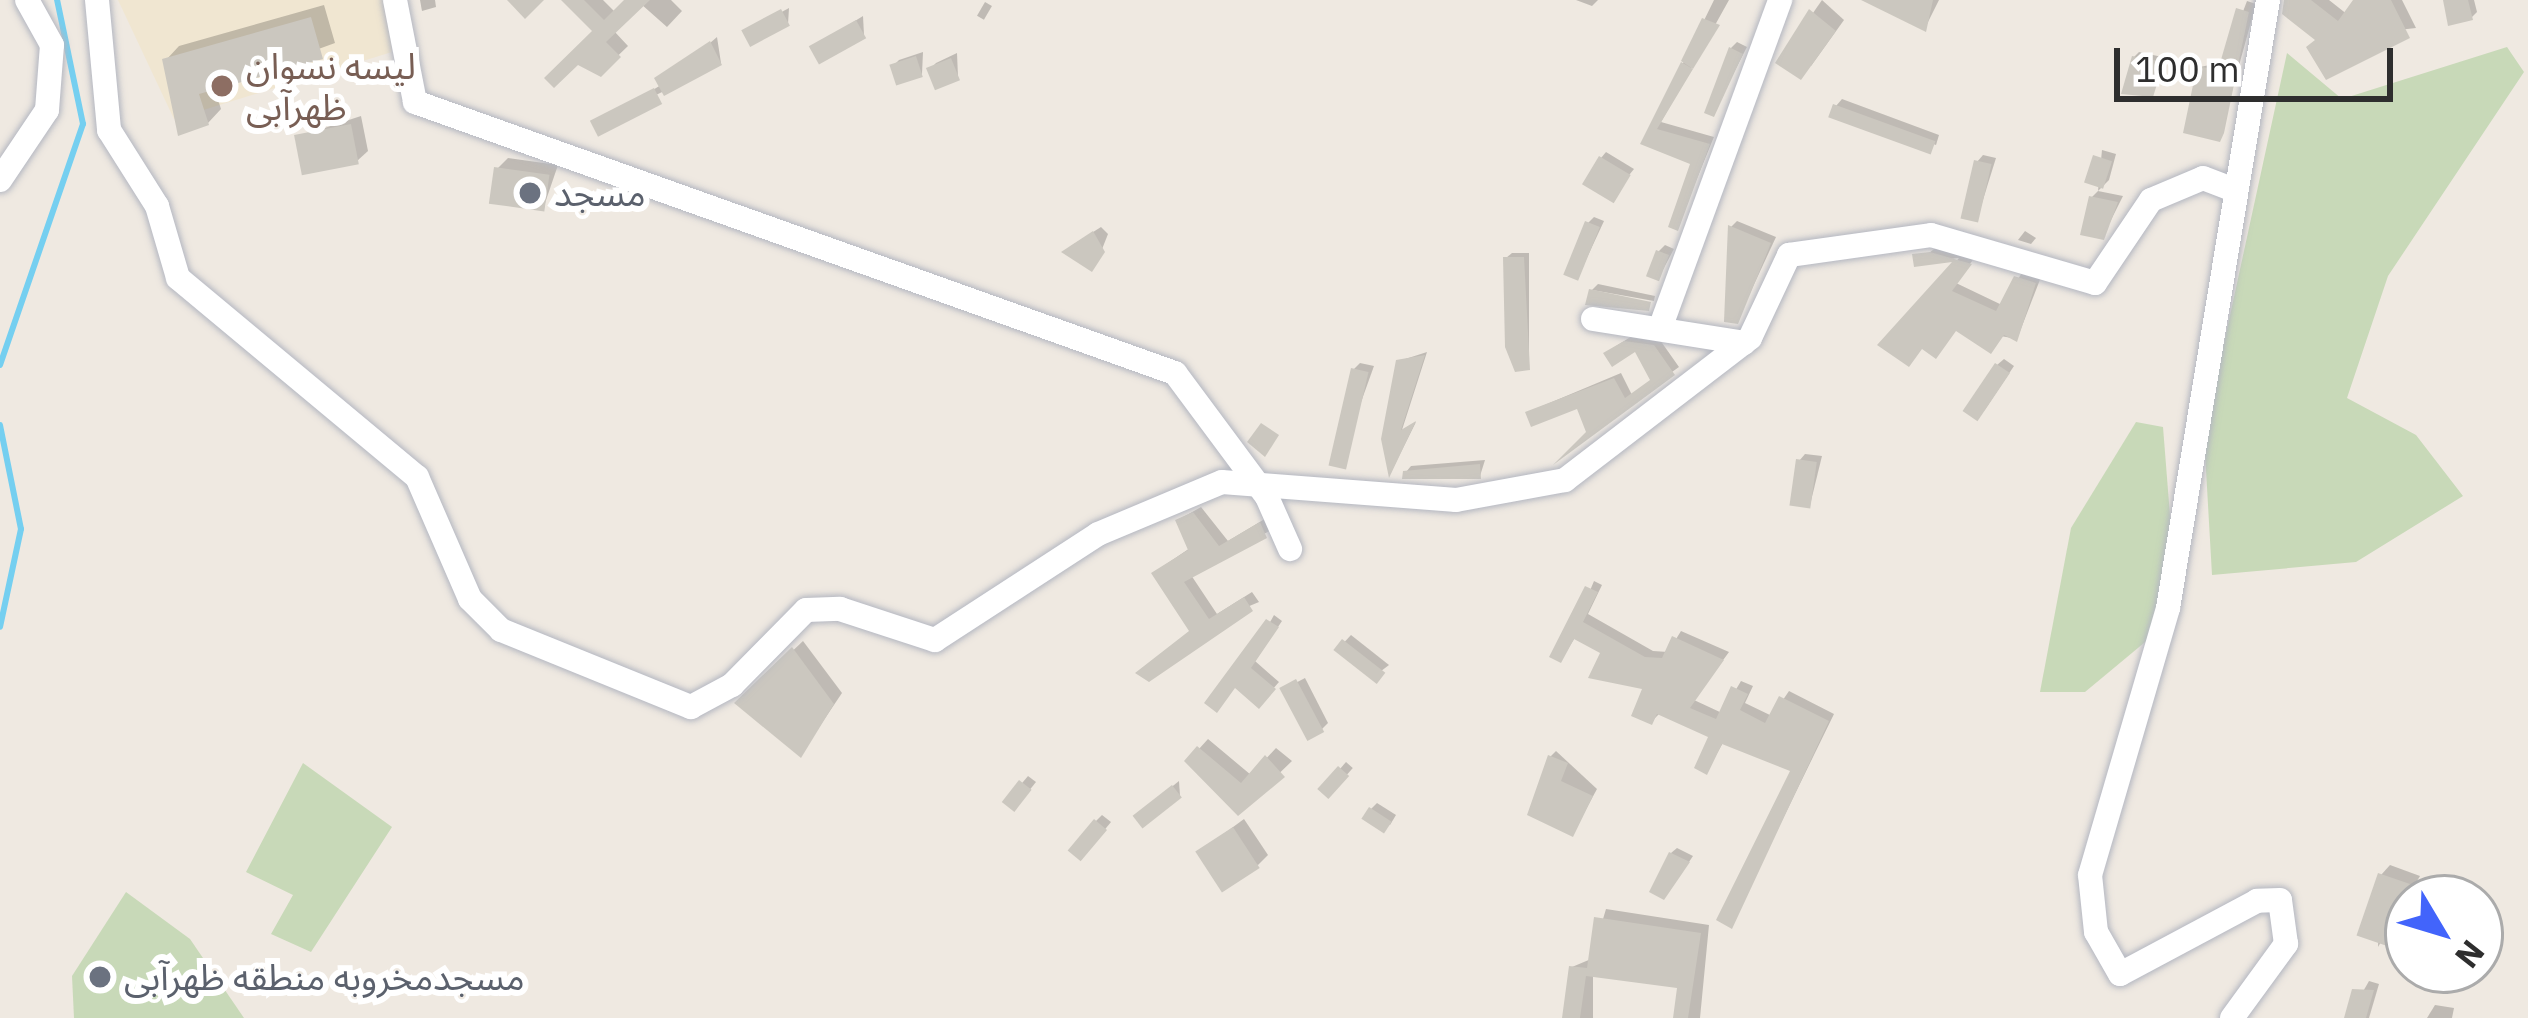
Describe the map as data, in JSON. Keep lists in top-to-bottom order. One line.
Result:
{"places":["لیسه نسوان ظهرآبی","مسجد","مسجدمخروبه منطقه ظهرآبی"],"scale_bar":"100 m","north":"bottom right"}
